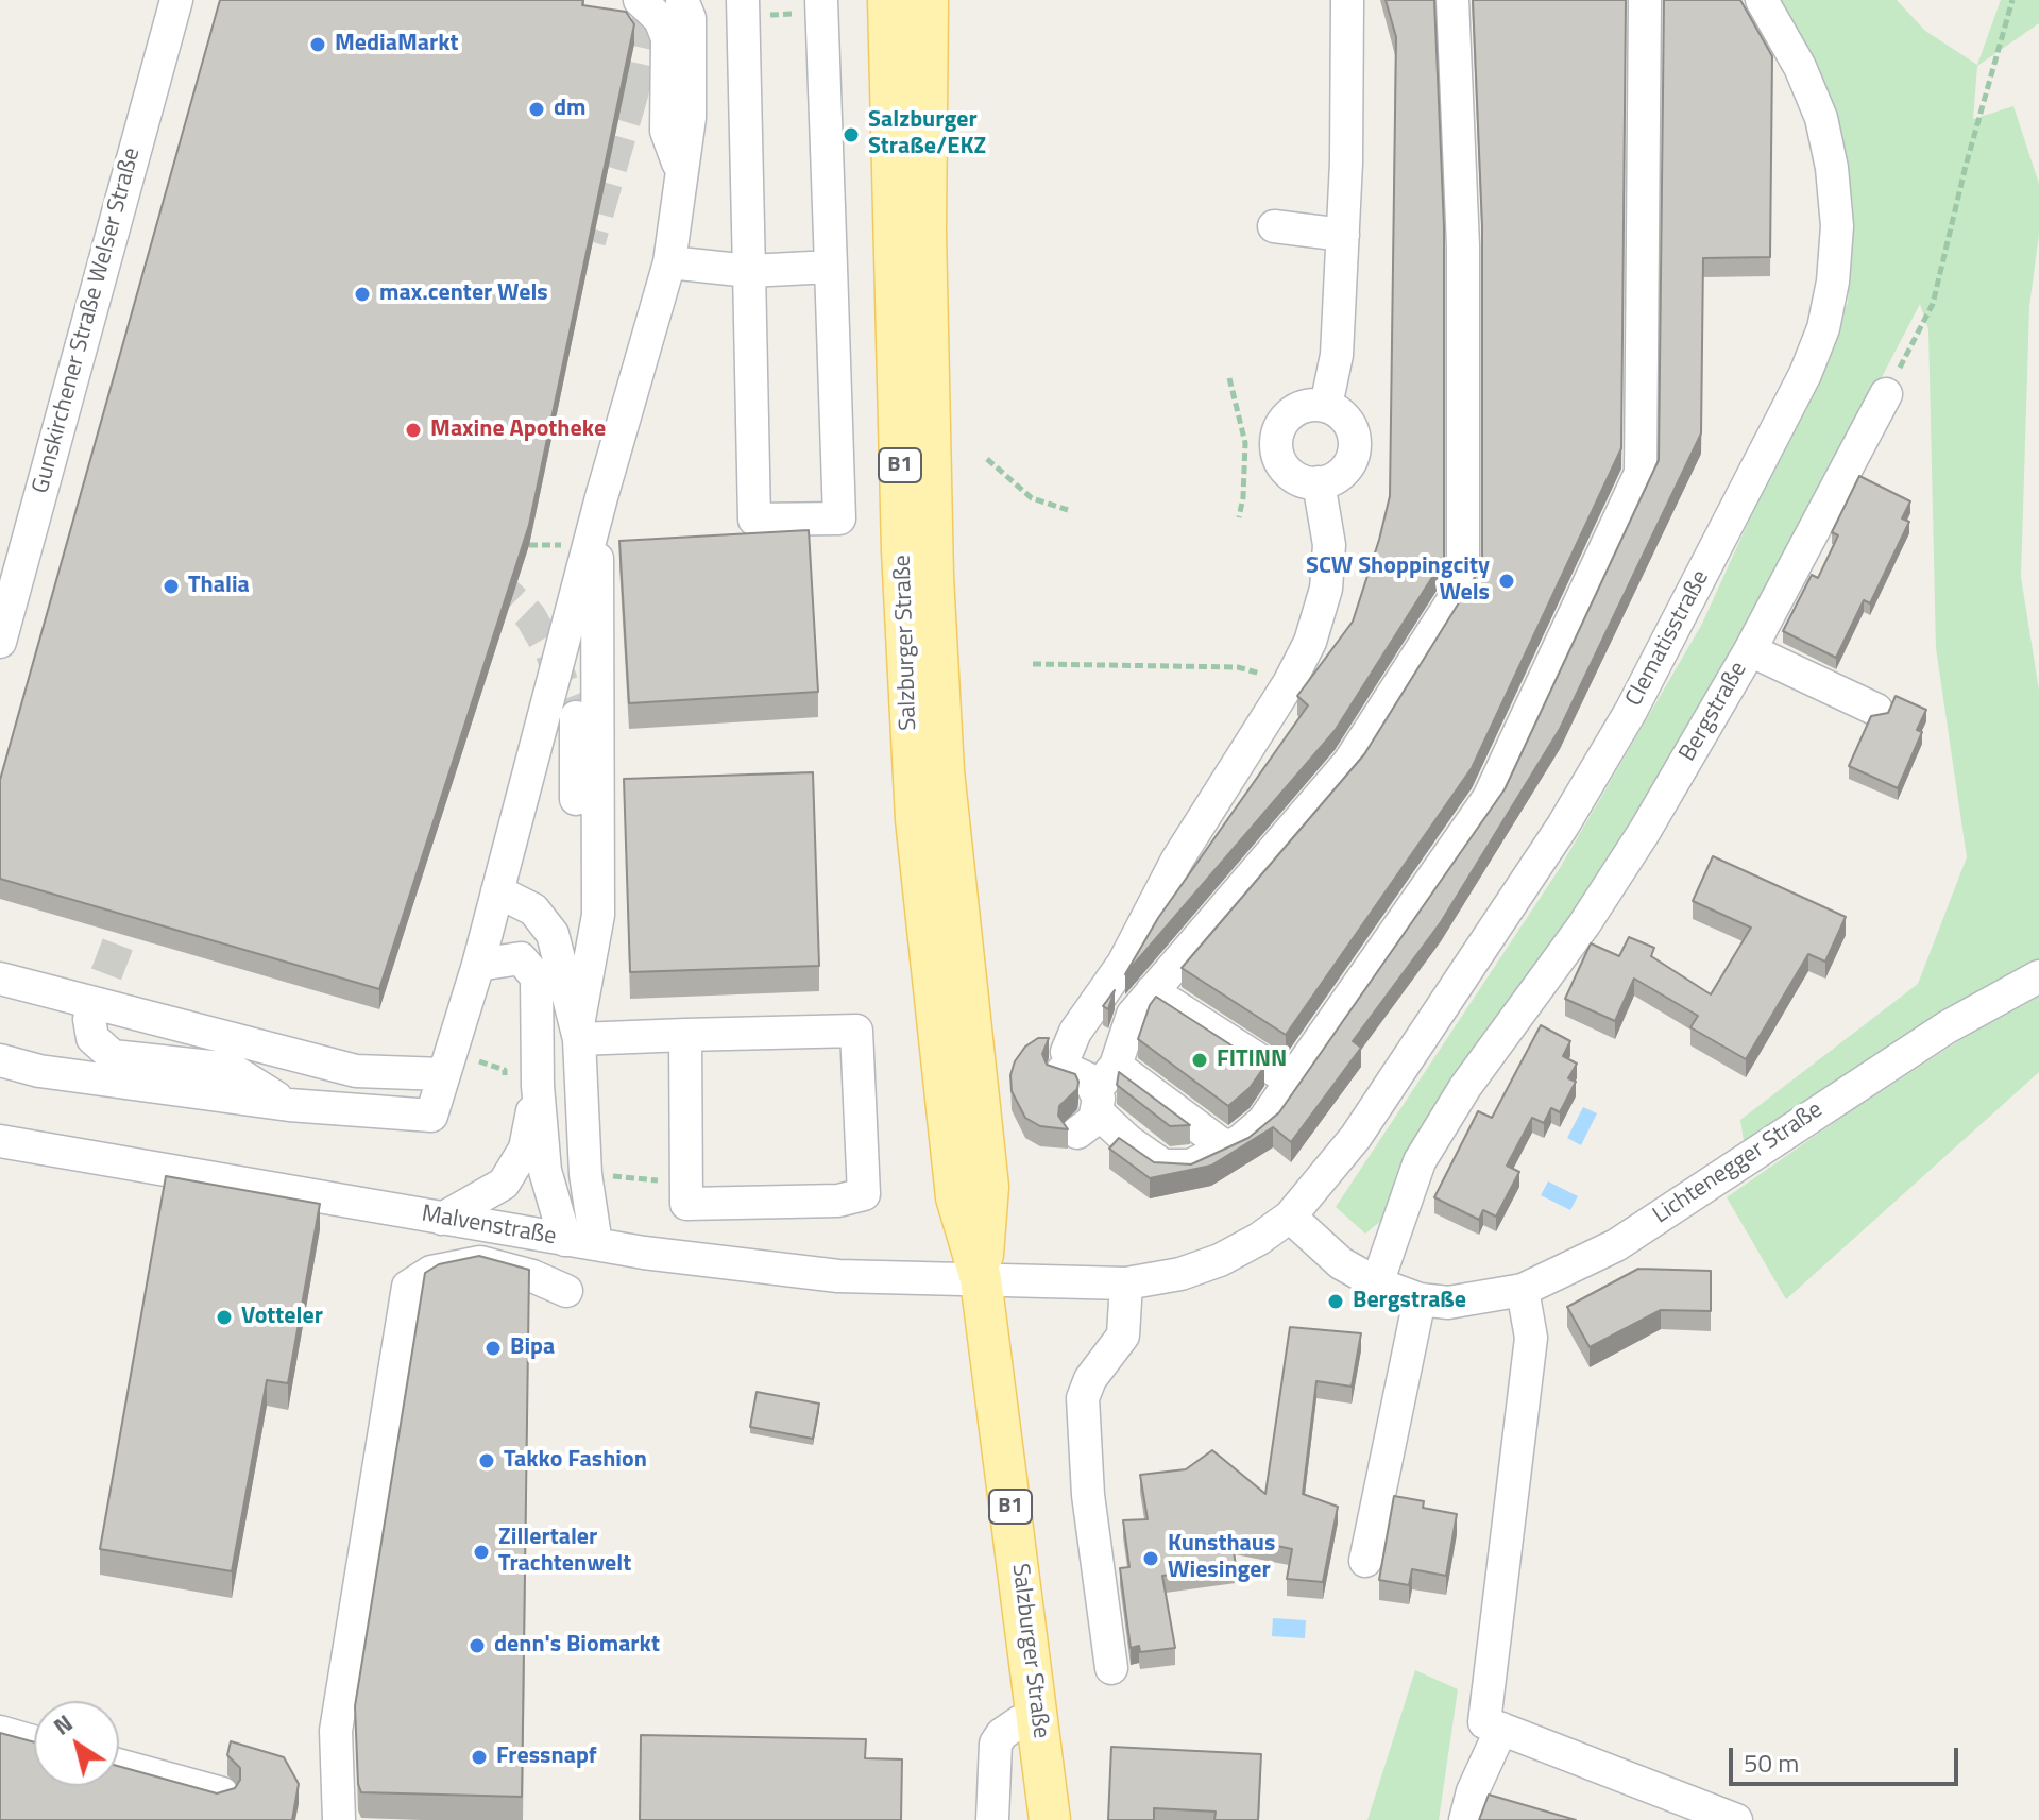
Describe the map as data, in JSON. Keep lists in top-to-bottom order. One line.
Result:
{"streets":{"main road":["B1","Salzburger Straße"],"street":["Gunskirchener Straße Welser Straße","Clematisstraße","Bergstraße","Lichtenegger Straße","Malvenstraße"]},"crossings":[["Clematisstraße","Lichtenegger Straße"],["Salzburger Straße","Malvenstraße"],["Bergstraße","Lichtenegger Straße"]],"places":["MediaMarkt","dm","Salzburger Straße/EKZ","max.center Wels","Maxine Apotheke","SCW Shoppingcity Wels","Thalia","FITINN","Bergstraße","Votteler","Bipa","Takko Fashion","Zillertaler Trachtenwelt","Kunsthaus Wiesinger","denn's Biomarkt","Fressnapf"],"scale_bar":"50 m","north":"top left"}
